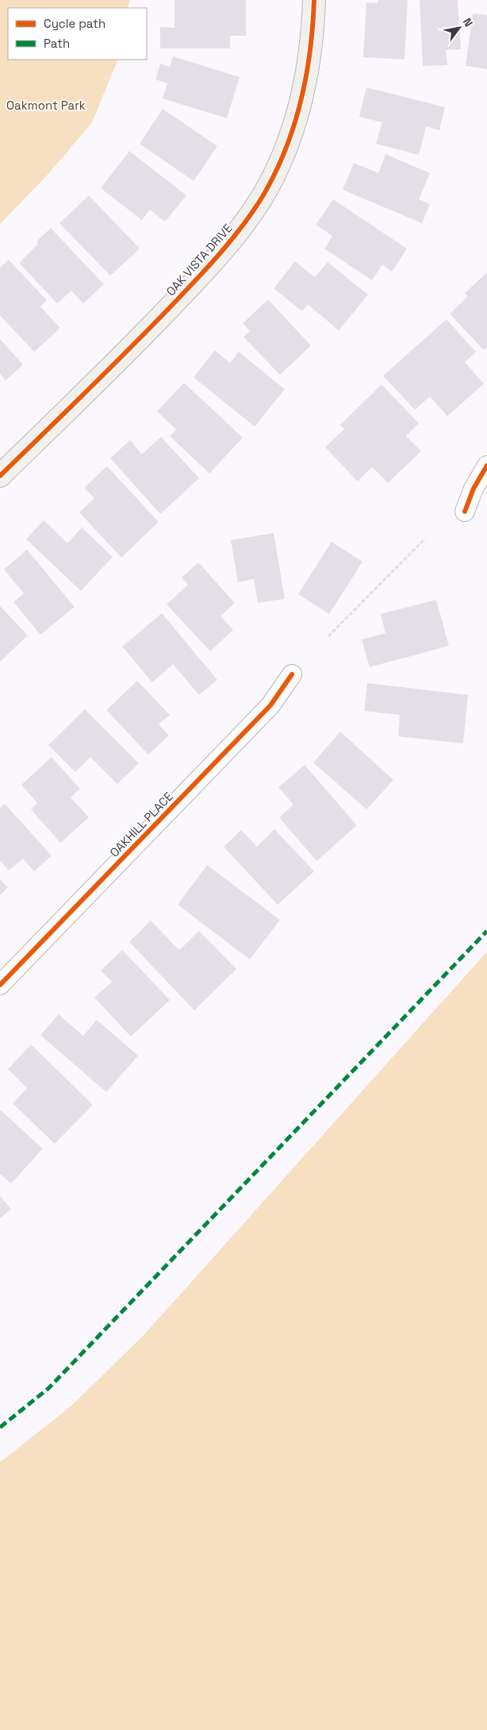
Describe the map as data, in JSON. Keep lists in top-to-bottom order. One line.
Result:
{"streets":{"street":["OAK VISTA DRIVE","OAKHILL PLACE"]},"parks":["Oakmont Park"],"legend":["Cycle path","Path"],"north":"top right"}
